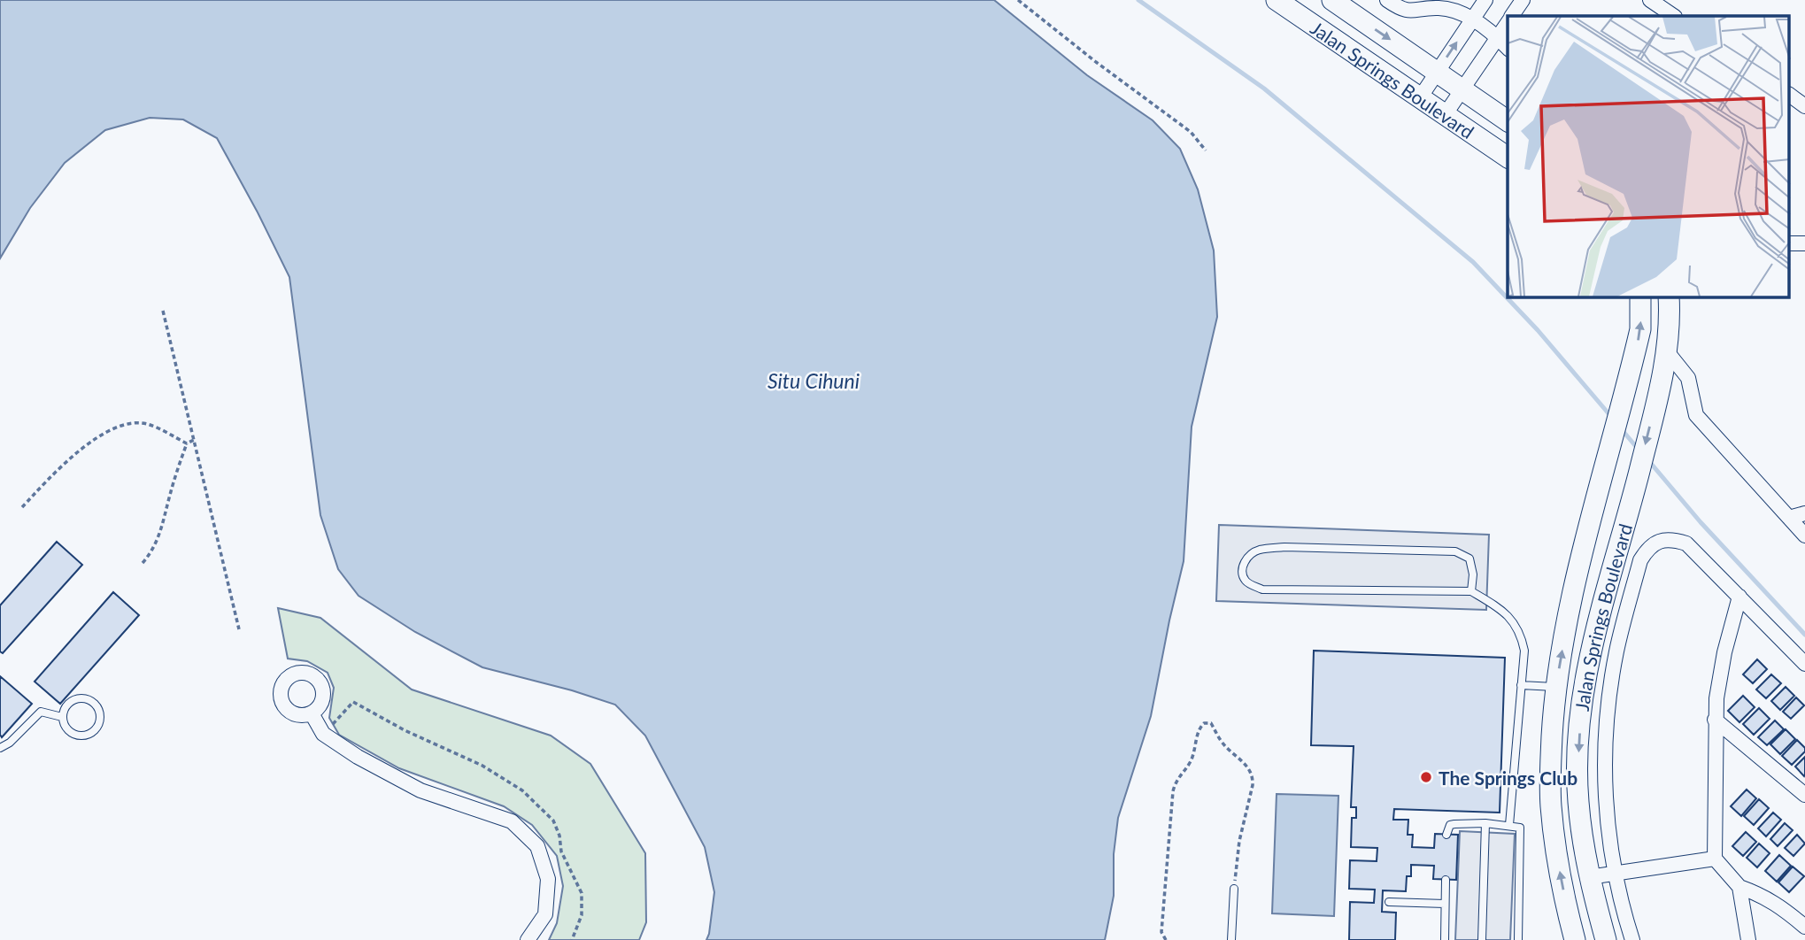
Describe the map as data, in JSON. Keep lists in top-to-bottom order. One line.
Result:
{"streets":{"main road":["Jalan Springs Boulevard"]},"water":["Situ Cihuni"],"places":["The Springs Club"]}
